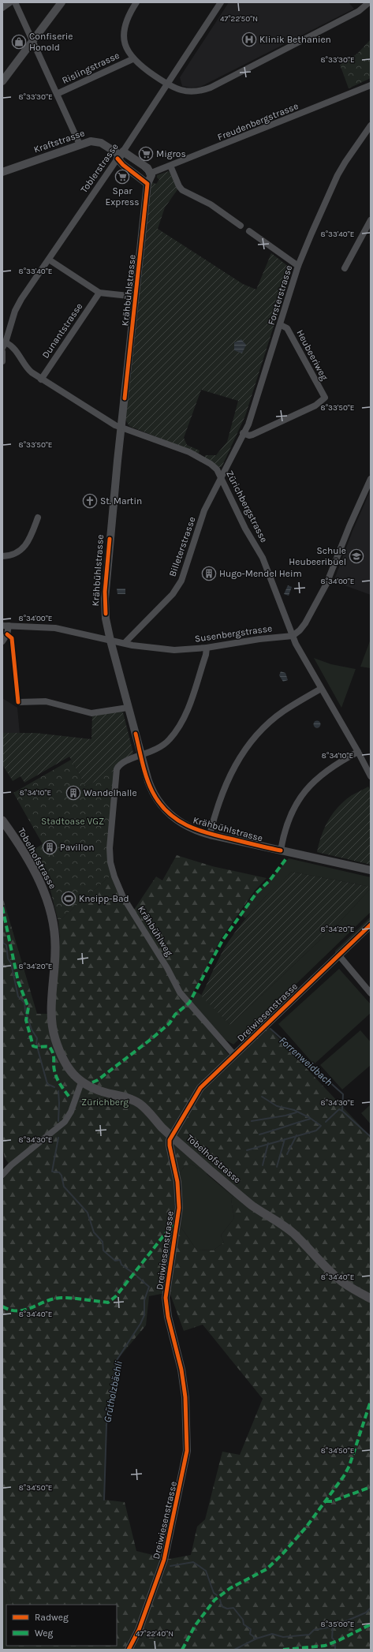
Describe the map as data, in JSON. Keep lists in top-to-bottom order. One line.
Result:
{"streets":{"main road":["Tobelhofstrasse"],"street":["Rislingstrasse","Freudenbergstrasse","Kraftstrasse","Toblerstrasse","Krähbühlstrasse","Forsterstrasse","Dunantstrasse","Heubeeriweg","Zürichbergstrasse","Billeterstrasse","Susenbergstrasse","Krähbühlweg","Dreiwiesenstrasse"]},"crossings":[["Freudenbergstrasse","Krähbühlstrasse"],["Kraftstrasse","Toblerstrasse"],["Toblerstrasse","Zürichbergstrasse"],["Krähbühlstrasse","Zürichbergstrasse"],["Krähbühlstrasse","Susenbergstrasse"],["Krähbühlstrasse","Krähbühlweg"],["Forsterstrasse","Heubeeriweg"],["Forsterstrasse","Zürichbergstrasse"],["Forsterstrasse","Billeterstrasse"],["Dunantstrasse","Zürichbergstrasse"],["Zürichbergstrasse","Billeterstrasse"],["Zürichbergstrasse","Susenbergstrasse"],["Billeterstrasse","Susenbergstrasse"],["Susenbergstrasse","Krähbühlweg"],["Tobelhofstrasse","Dreiwiesenstrasse"],["Krähbühlweg","Dreiwiesenstrasse"]],"water":["Forrenweidbach","Grütholzbächli"],"parks":["Stadtoase VGZ","Zürichberg"],"places":{"hospital":["Klinik Bethanien"],"shop":["Confiserie Honold"],"supermarket":["Migros","Spar Express"],"church":["St. Martin"],"school or university":["Schule Heubeeribüel"],"building":["Hugo-Mendel Heim","Wandelhalle","Pavillon"],"sports":["Kneipp-Bad"]},"legend":["Radweg","Weg"],"coordinates":["47°22'50\"N","8°33'30\"E","8°33'40\"E","8°33'50\"E","8°34'00\"E","8°34'10\"E","8°34'20\"E","8°34'30\"E","8°34'40\"E","8°34'50\"E","8°35'00\"E","47°22'40\"N"]}
